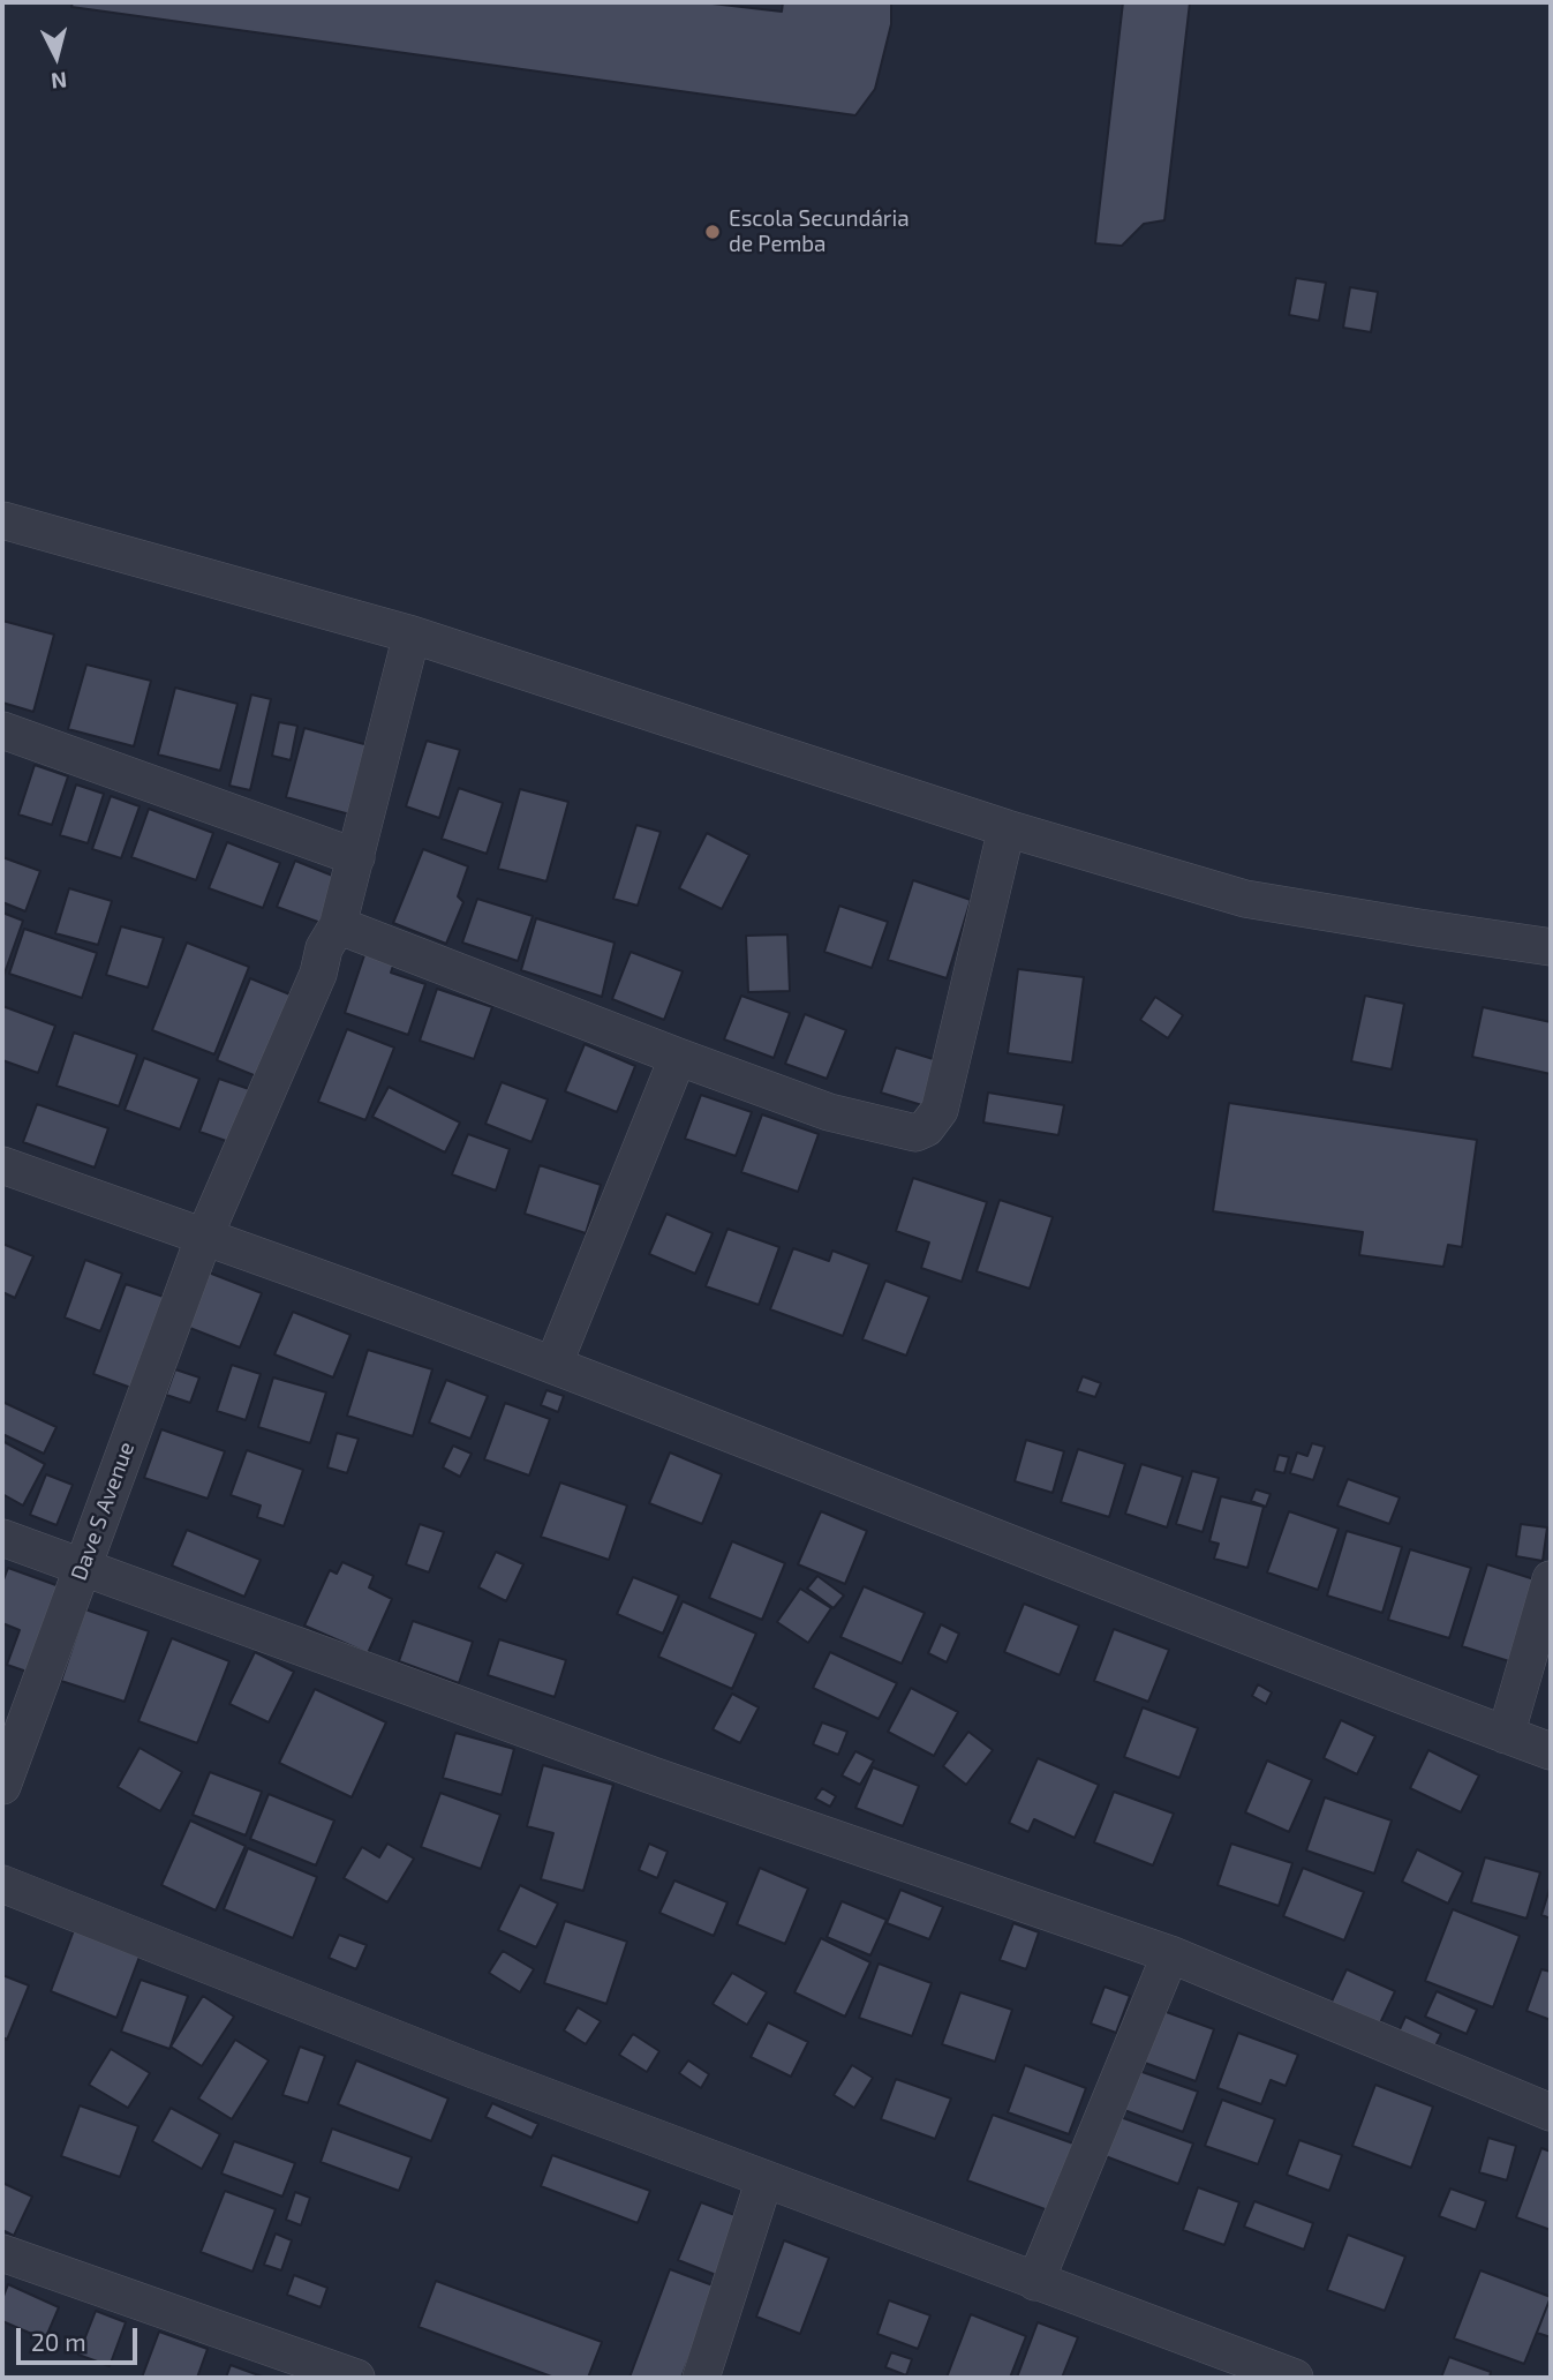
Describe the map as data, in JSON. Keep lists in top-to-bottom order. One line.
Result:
{"streets":{"street":["Dave S Avenue"]},"places":["Escola Secundária de Pemba"],"scale_bar":"20 m","north":"bottom"}
